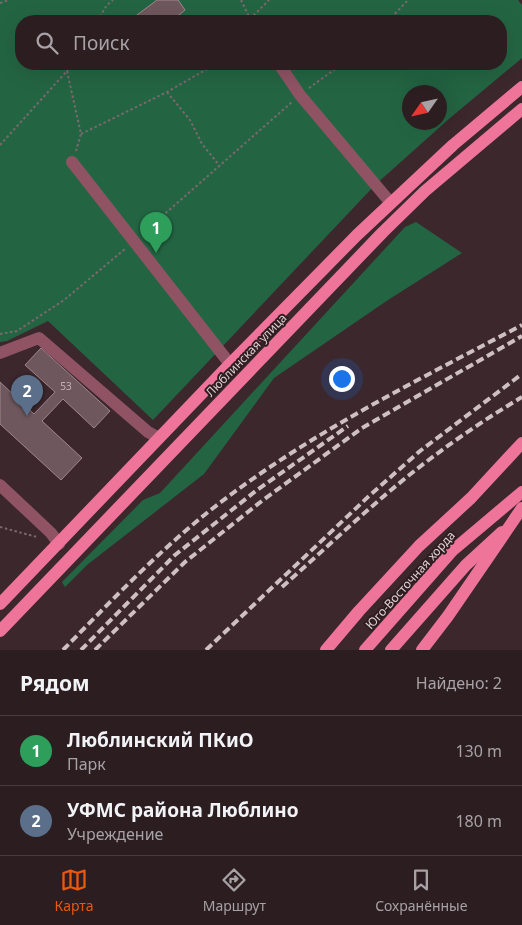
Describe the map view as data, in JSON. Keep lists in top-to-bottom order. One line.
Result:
{"streets":{"main road":["Люблинская улица","Юго-Восточная хорда"]},"house_numbers":["53"],"north":"bottom left","page":{"search":"Поиск","pins":["1","2"],"heading":["Рядом","Найдено: 2"],"list":[{"mark":"1","name":"Люблинский ПКиО","note":"Парк","value":"130 m"},{"mark":"2","name":"УФМС района Люблино","note":"Учреждение","value":"180 m"}],"nav":["Карта","Маршрут","Сохранённые"]}}
